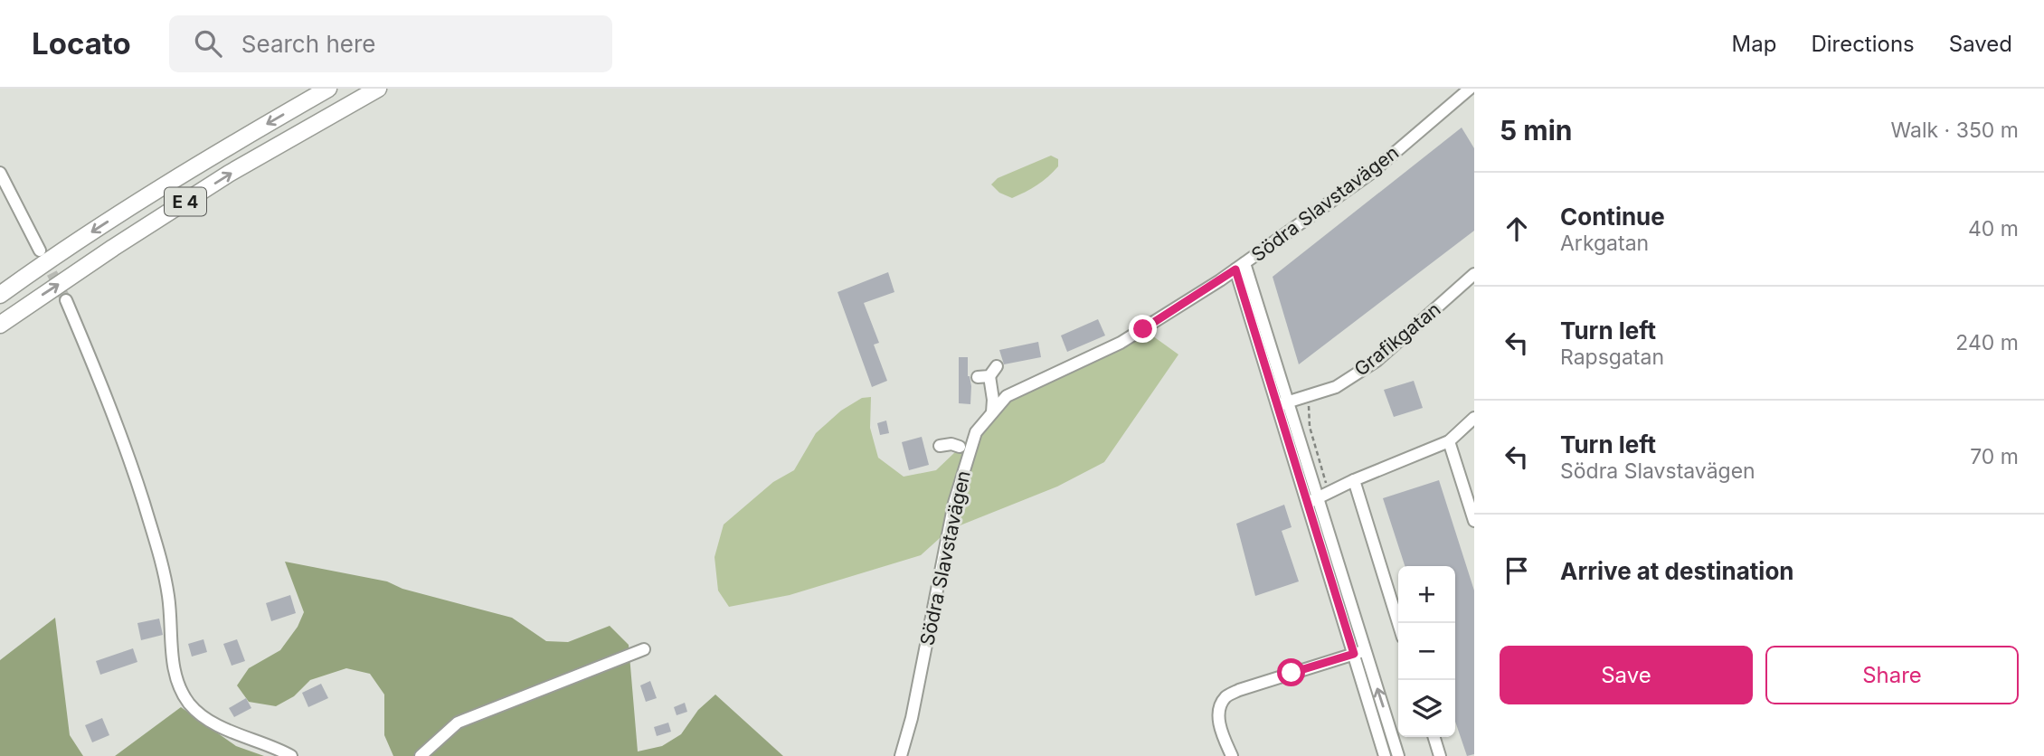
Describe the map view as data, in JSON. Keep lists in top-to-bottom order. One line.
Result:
{"streets":{"highway":["E 4"],"street":["Södra Slavstavägen","Grafikgatan"]},"page":{"header":"Locato","search":"Search here","nav":["Map","Directions","Saved"],"heading":["5 min","Walk · 350 m"],"list":[["Continue","Arkgatan","40 m"],["Turn left","Rapsgatan","240 m"],["Turn left","Södra Slavstavägen","70 m"],"Arrive at destination"],"map_buttons":["+","−"],"buttons":["Save","Share"]}}
